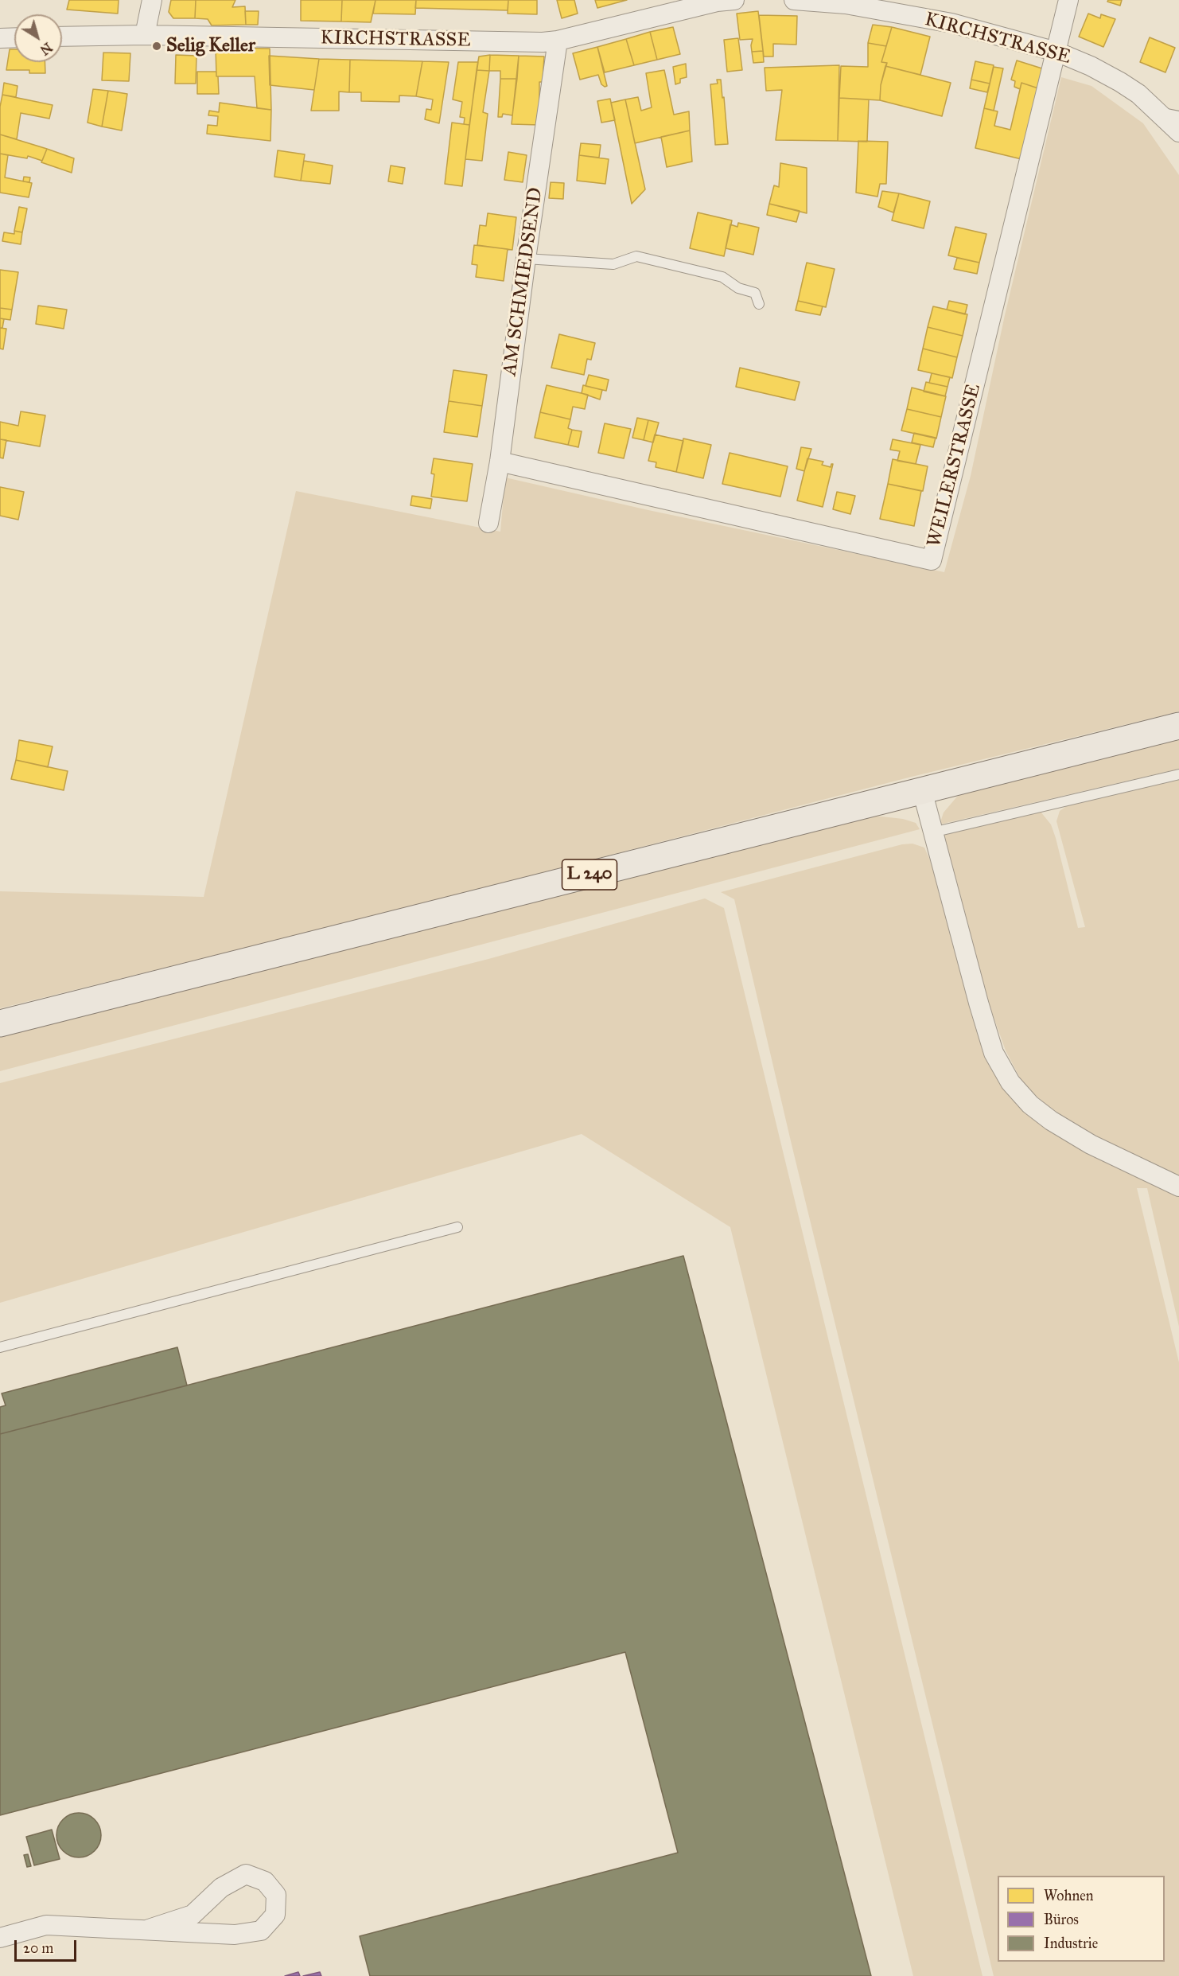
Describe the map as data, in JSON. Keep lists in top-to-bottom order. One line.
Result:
{"streets":{"main road":["L 240"],"street":["KIRCHSTRASSE","AM SCHMIEDSEND","WEILERSTRASSE"]},"crossings":[["KIRCHSTRASSE","AM SCHMIEDSEND"],["KIRCHSTRASSE","WEILERSTRASSE"],["AM SCHMIEDSEND","WEILERSTRASSE"]],"places":["Selig Keller"],"legend":["Wohnen","Büros","Industrie"],"scale_bar":"20 m","north":"bottom right"}
